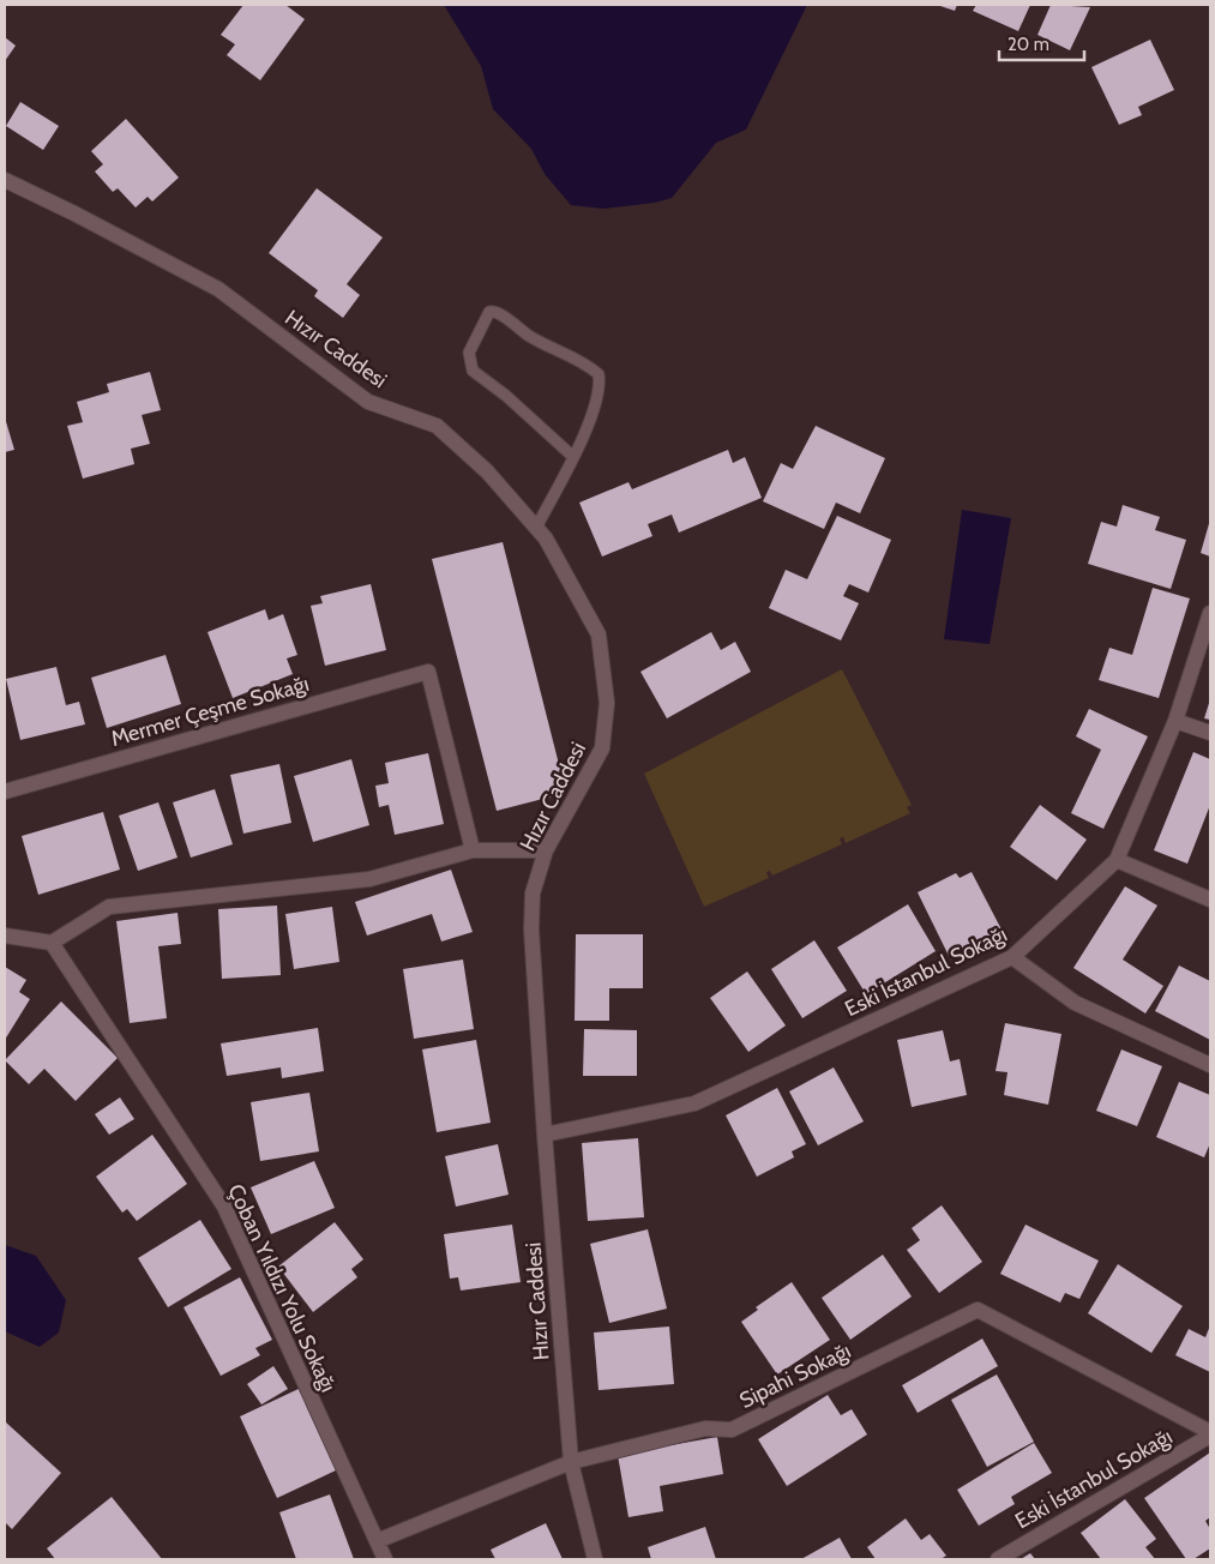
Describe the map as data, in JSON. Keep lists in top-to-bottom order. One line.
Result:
{"streets":{"street":["Hızır Caddesi","Mermer Çeşme Sokağı","Eski İstanbul Sokağı","Çoban Yıldızı Yolu Sokağı","Sipahi Sokağı"]},"crossings":[["Hızır Caddesi","Eski İstanbul Sokağı"],["Hızır Caddesi","Sipahi Sokağı"],["Eski İstanbul Sokağı","Sipahi Sokağı"],["Çoban Yıldızı Yolu Sokağı","Sipahi Sokağı"]],"scale_bar":"20 m"}
